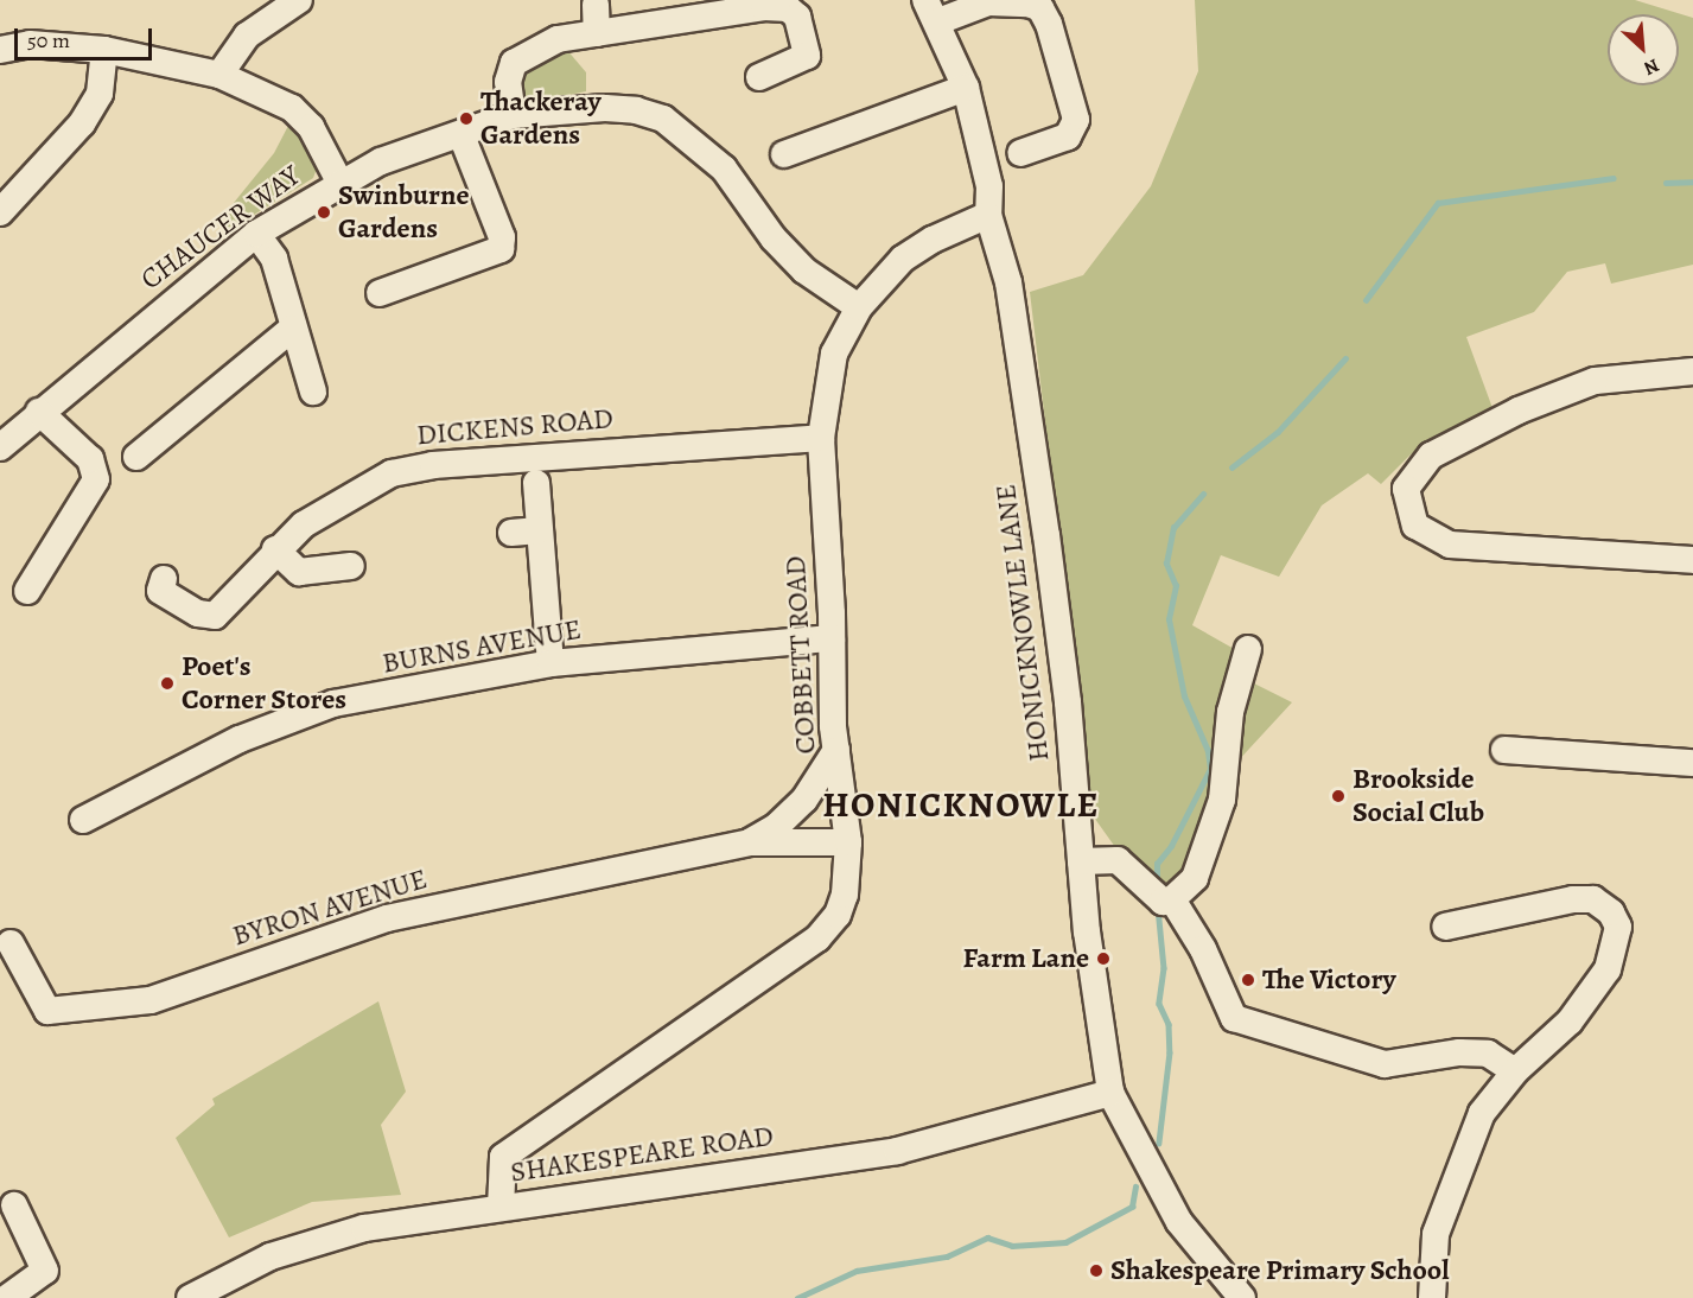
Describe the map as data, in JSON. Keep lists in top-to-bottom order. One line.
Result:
{"streets":{"street":["CHAUCER WAY","DICKENS ROAD","HONICKNOWLE LANE","BURNS AVENUE","COBBETT ROAD","BYRON AVENUE","SHAKESPEARE ROAD"]},"crossings":[["CHAUCER WAY","COBBETT ROAD"],["DICKENS ROAD","COBBETT ROAD"],["HONICKNOWLE LANE","COBBETT ROAD"],["HONICKNOWLE LANE","SHAKESPEARE ROAD"],["BURNS AVENUE","COBBETT ROAD"],["COBBETT ROAD","BYRON AVENUE"],["COBBETT ROAD","SHAKESPEARE ROAD"]],"districts":["HONICKNOWLE"],"places":["Thackeray Gardens","Swinburne Gardens","Poet's Corner Stores","Brookside Social Club","Farm Lane","The Victory","Shakespeare Primary School"],"scale_bar":"50 m","north":"bottom right"}
